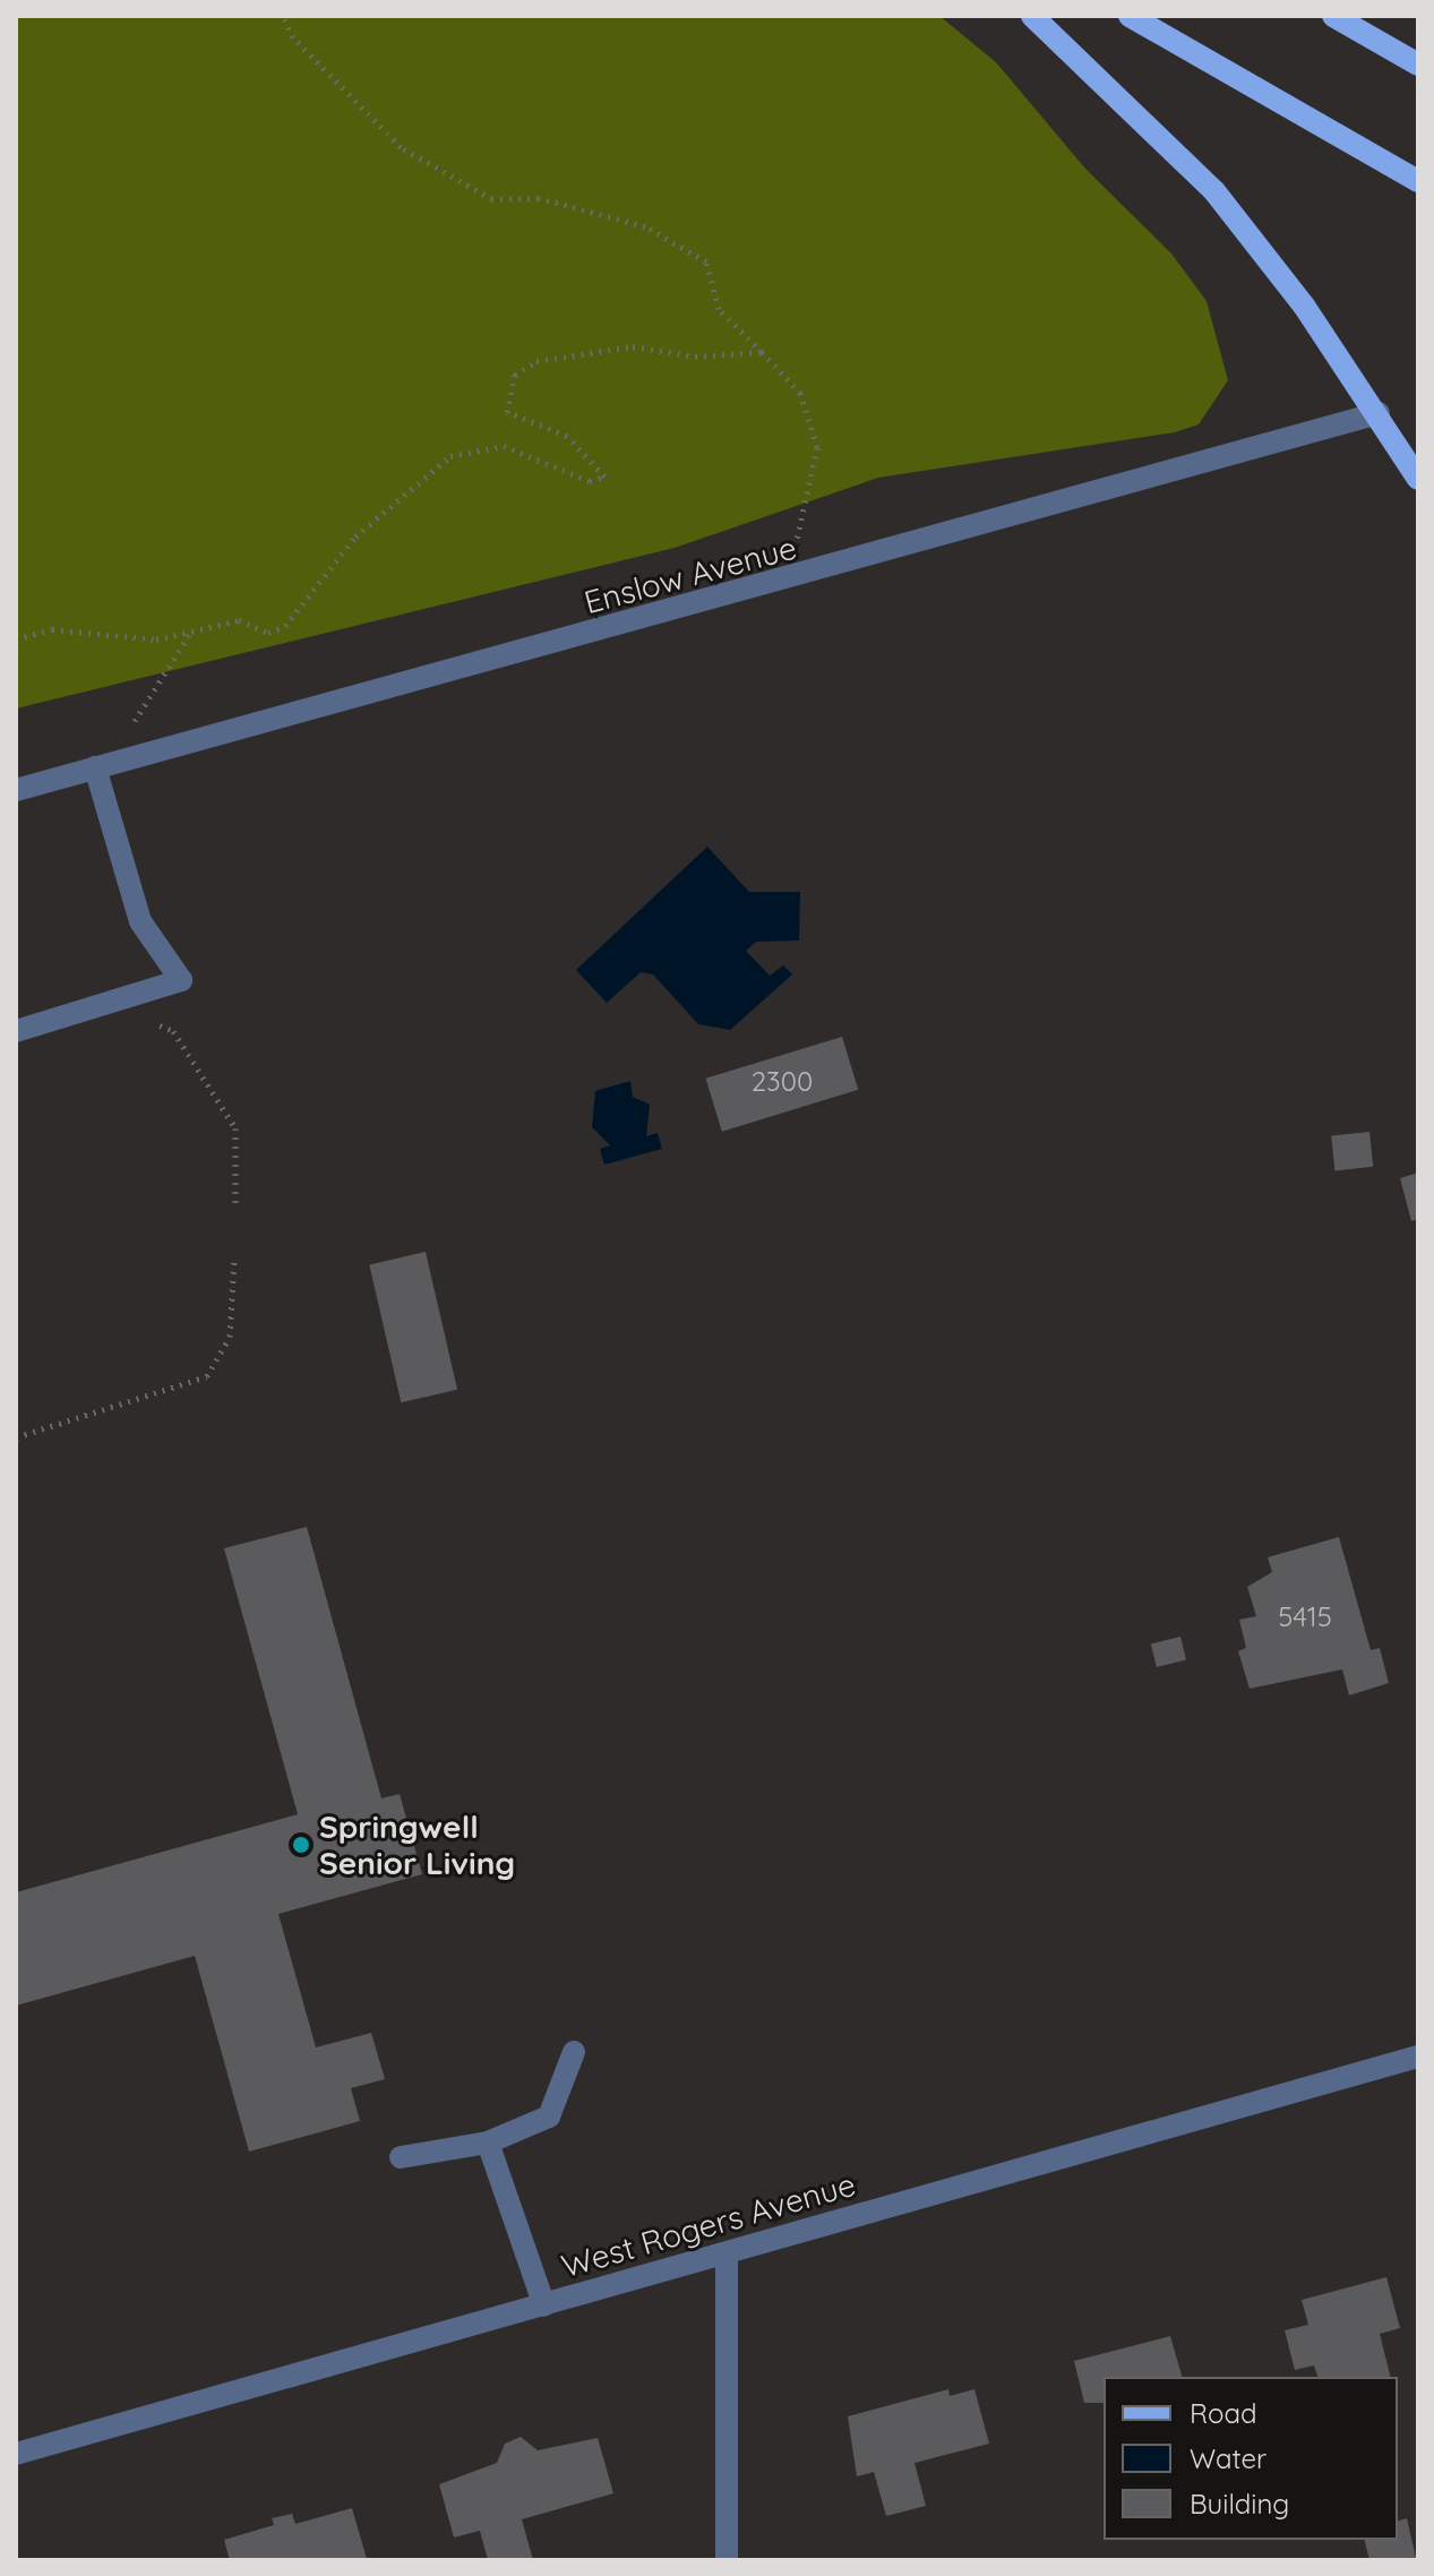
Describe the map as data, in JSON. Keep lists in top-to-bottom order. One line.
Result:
{"streets":{"street":["Enslow Avenue","West Rogers Avenue"]},"places":["Springwell Senior Living"],"house_numbers":["2300","5415"],"legend":["Road","Water","Building"]}
